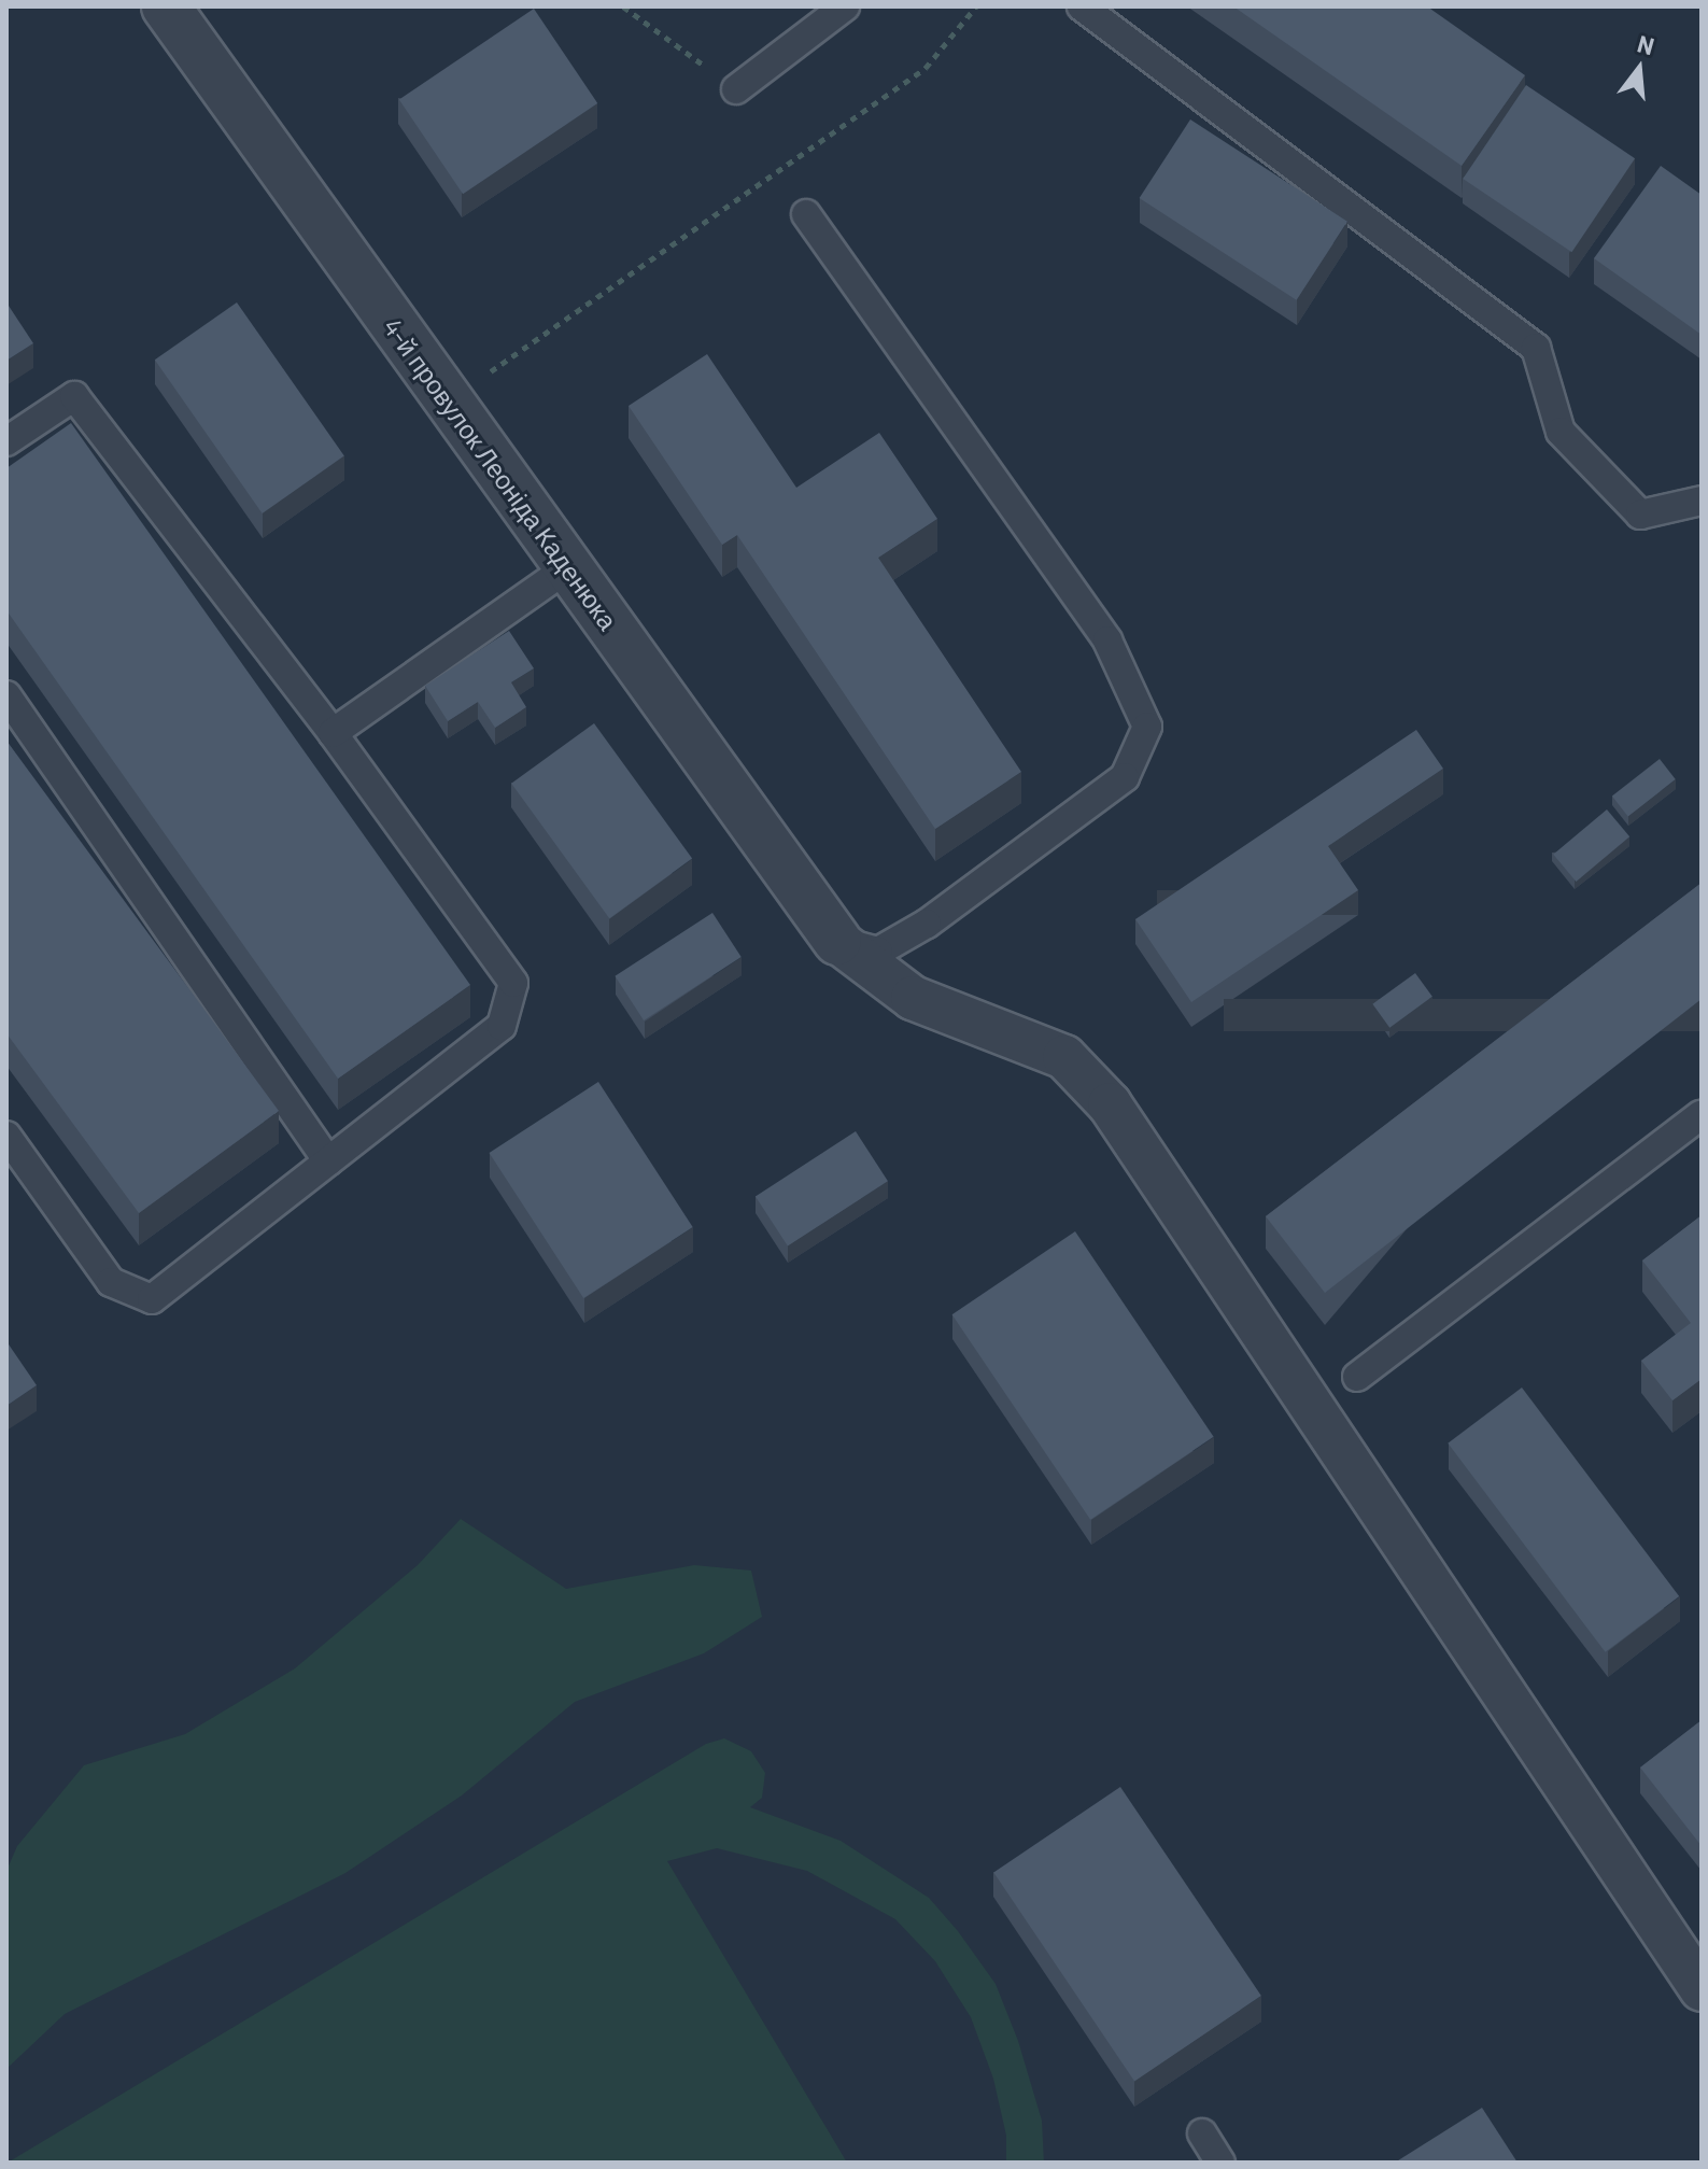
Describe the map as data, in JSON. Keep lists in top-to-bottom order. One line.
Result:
{"streets":{"street":["4-й провулок Леоніда Каденюка"]},"north":"top"}
